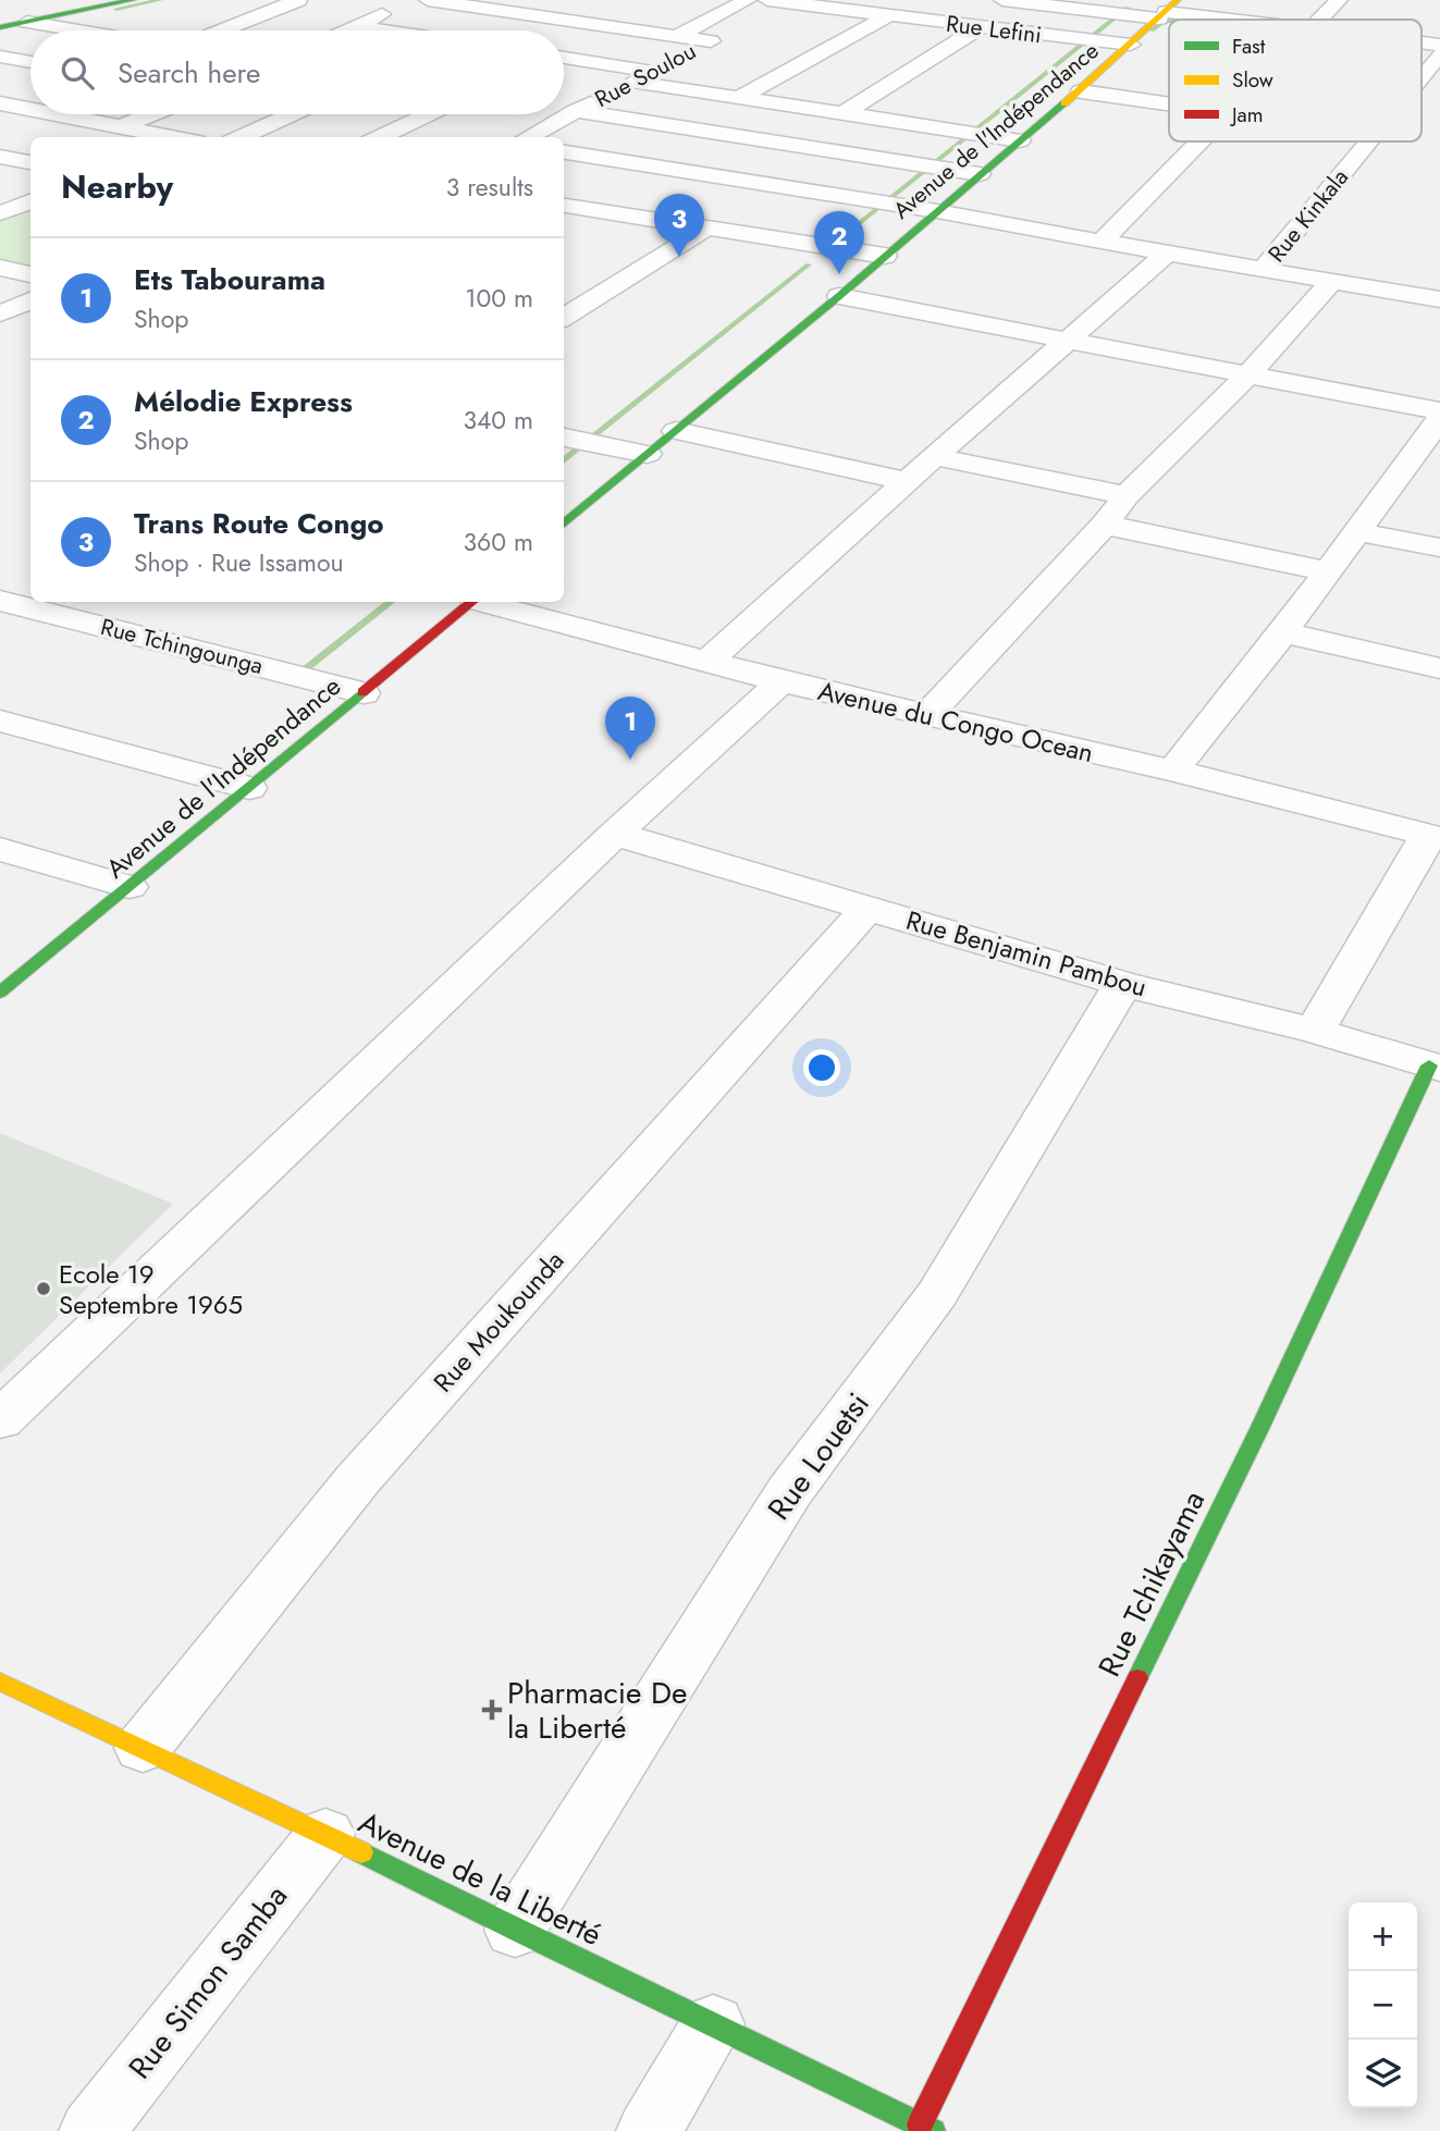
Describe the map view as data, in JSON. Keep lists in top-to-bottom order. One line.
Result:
{"streets":{"street":["Rue Lefini","Rue Soulou","Avenue de l'Indépendance","Rue Kinkala","Rue Tchingounga","Avenue du Congo Ocean","Rue Benjamin Pambou","Rue Moukounda","Rue Louetsi","Rue Tchikayama","Avenue de la Liberté","Rue Simon Samba"]},"crossings":[["Rue Lefini","Avenue de l'Indépendance"],["Avenue de l'Indépendance","Rue Tchingounga"],["Rue Benjamin Pambou","Rue Moukounda"],["Rue Benjamin Pambou","Rue Louetsi"],["Rue Benjamin Pambou","Rue Tchikayama"],["Rue Moukounda","Avenue de la Liberté"],["Rue Louetsi","Avenue de la Liberté"],["Rue Tchikayama","Avenue de la Liberté"],["Avenue de la Liberté","Rue Simon Samba"]],"places":{"other":["Ecole 19 Septembre 1965"],"health":["Pharmacie De la Liberté"]},"legend":["Fast","Slow","Jam"],"page":{"search":"Search here","heading":["Nearby","3 results"],"pins":["3","2","1"],"list":[{"mark":"1","name":"Ets Tabourama","note":"Shop","value":"100 m"},{"mark":"2","name":"Mélodie Express","note":"Shop","value":"340 m"},{"mark":"3","name":"Trans Route Congo","note":"Shop · Rue Issamou","value":"360 m"}],"map_buttons":["+","−"]}}
